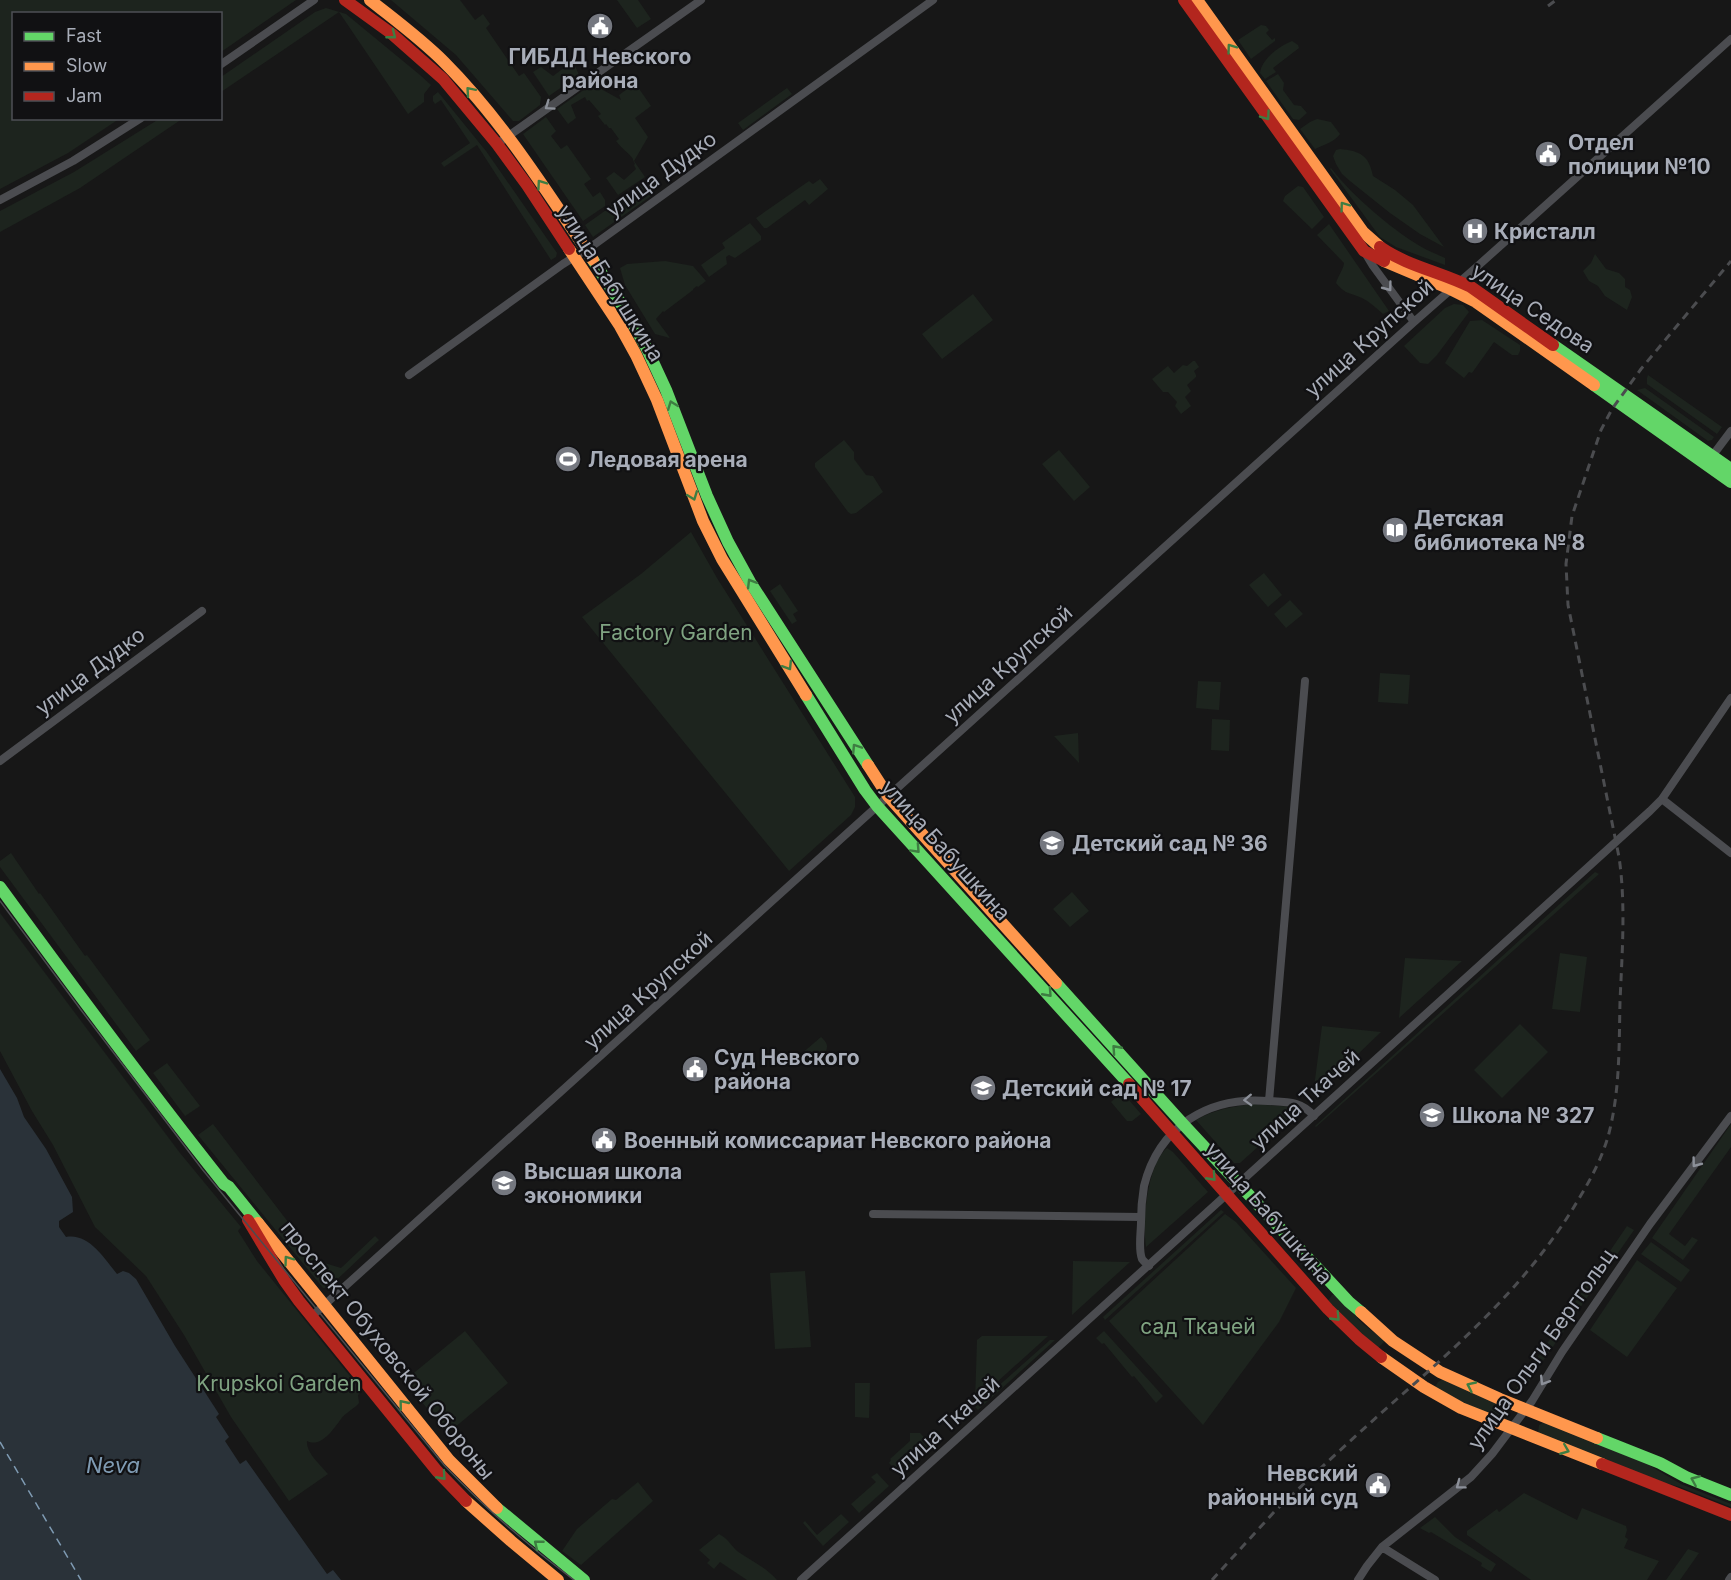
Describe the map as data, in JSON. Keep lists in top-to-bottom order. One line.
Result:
{"streets":{"street":["улица Дудко","улица Бабушкина","улица Седова","улица Крупской","улица Ткачей","улица Ольги Берггольц","проспект Обуховской Обороны"]},"crossings":[["улица Дудко","улица Бабушкина"],["улица Бабушкина","улица Крупской"],["улица Бабушкина","улица Ткачей"],["улица Бабушкина","улица Ольги Берггольц"],["улица Седова","улица Крупской"],["улица Крупской","проспект Обуховской Обороны"]],"one_way":["улица Ольги Берггольц"],"water":["Neva"],"parks":["Factory Garden","сад Ткачей","Krupskoi Garden"],"places":{"public building":["ГИБДД Невского района","Отдел полиции №10","Суд Невского района","Военный комиссариат Невского района","Невский районный суд"],"hospital":["Кристалл"],"sports":["Ледовая арена"],"library":["Детская библиотека № 8"],"school or university":["Детский сад № 36","Детский сад № 17","Школа № 327","Высшая школа экономики"]},"legend":["Fast","Slow","Jam"]}
